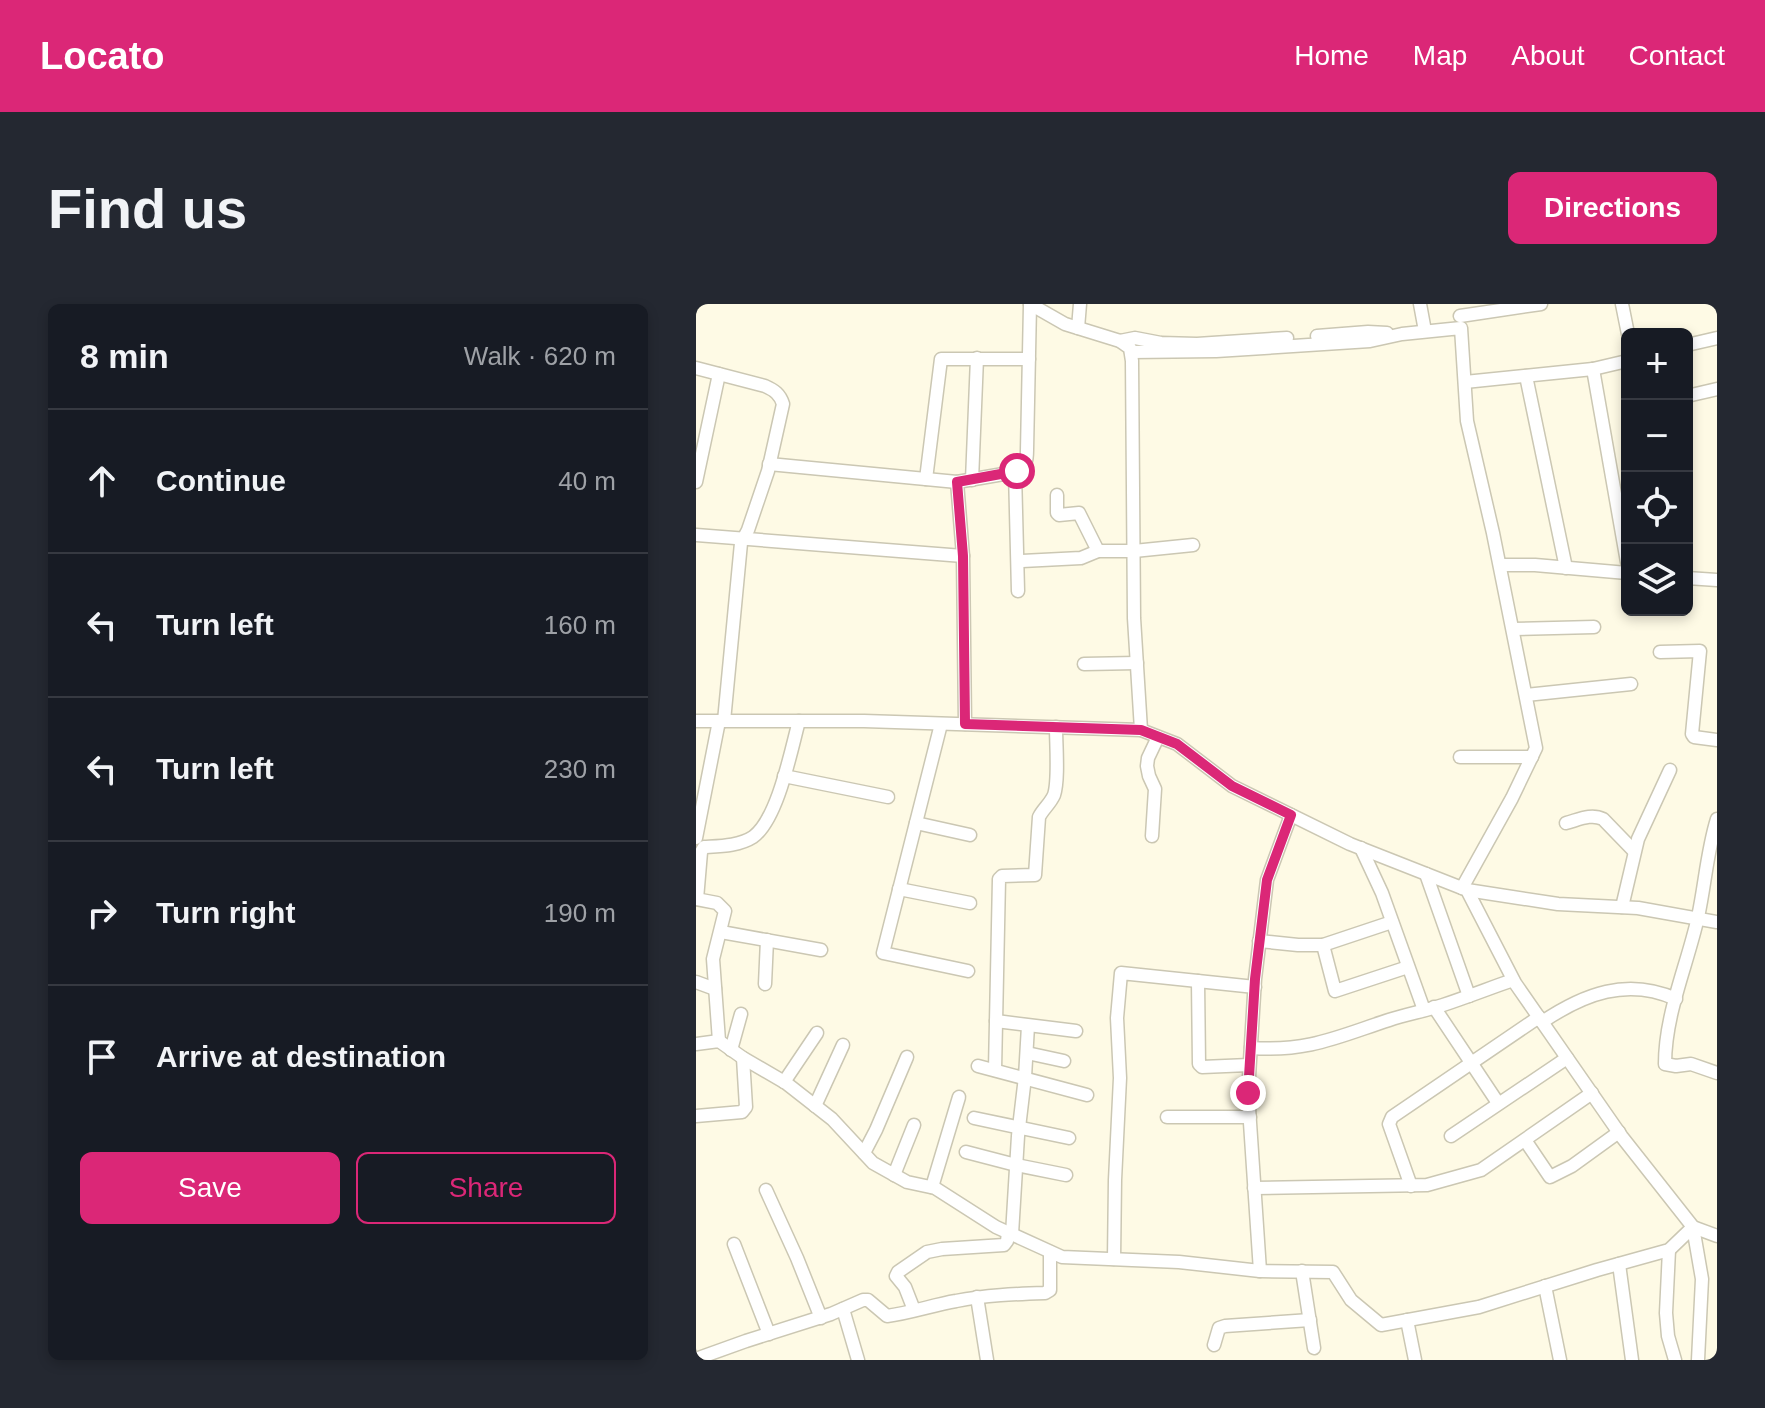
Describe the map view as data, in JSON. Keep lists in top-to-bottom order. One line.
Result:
{"page":{"header":"Locato","nav":["Home","Map","About","Contact"],"buttons":["Directions",["Save","Share"]],"title":"Find us","heading":["8 min","Walk · 620 m"],"map_buttons":["+","−"],"list":[["Continue","40 m"],["Turn left","160 m"],["Turn left","230 m"],["Turn right","190 m"],"Arrive at destination"]}}
